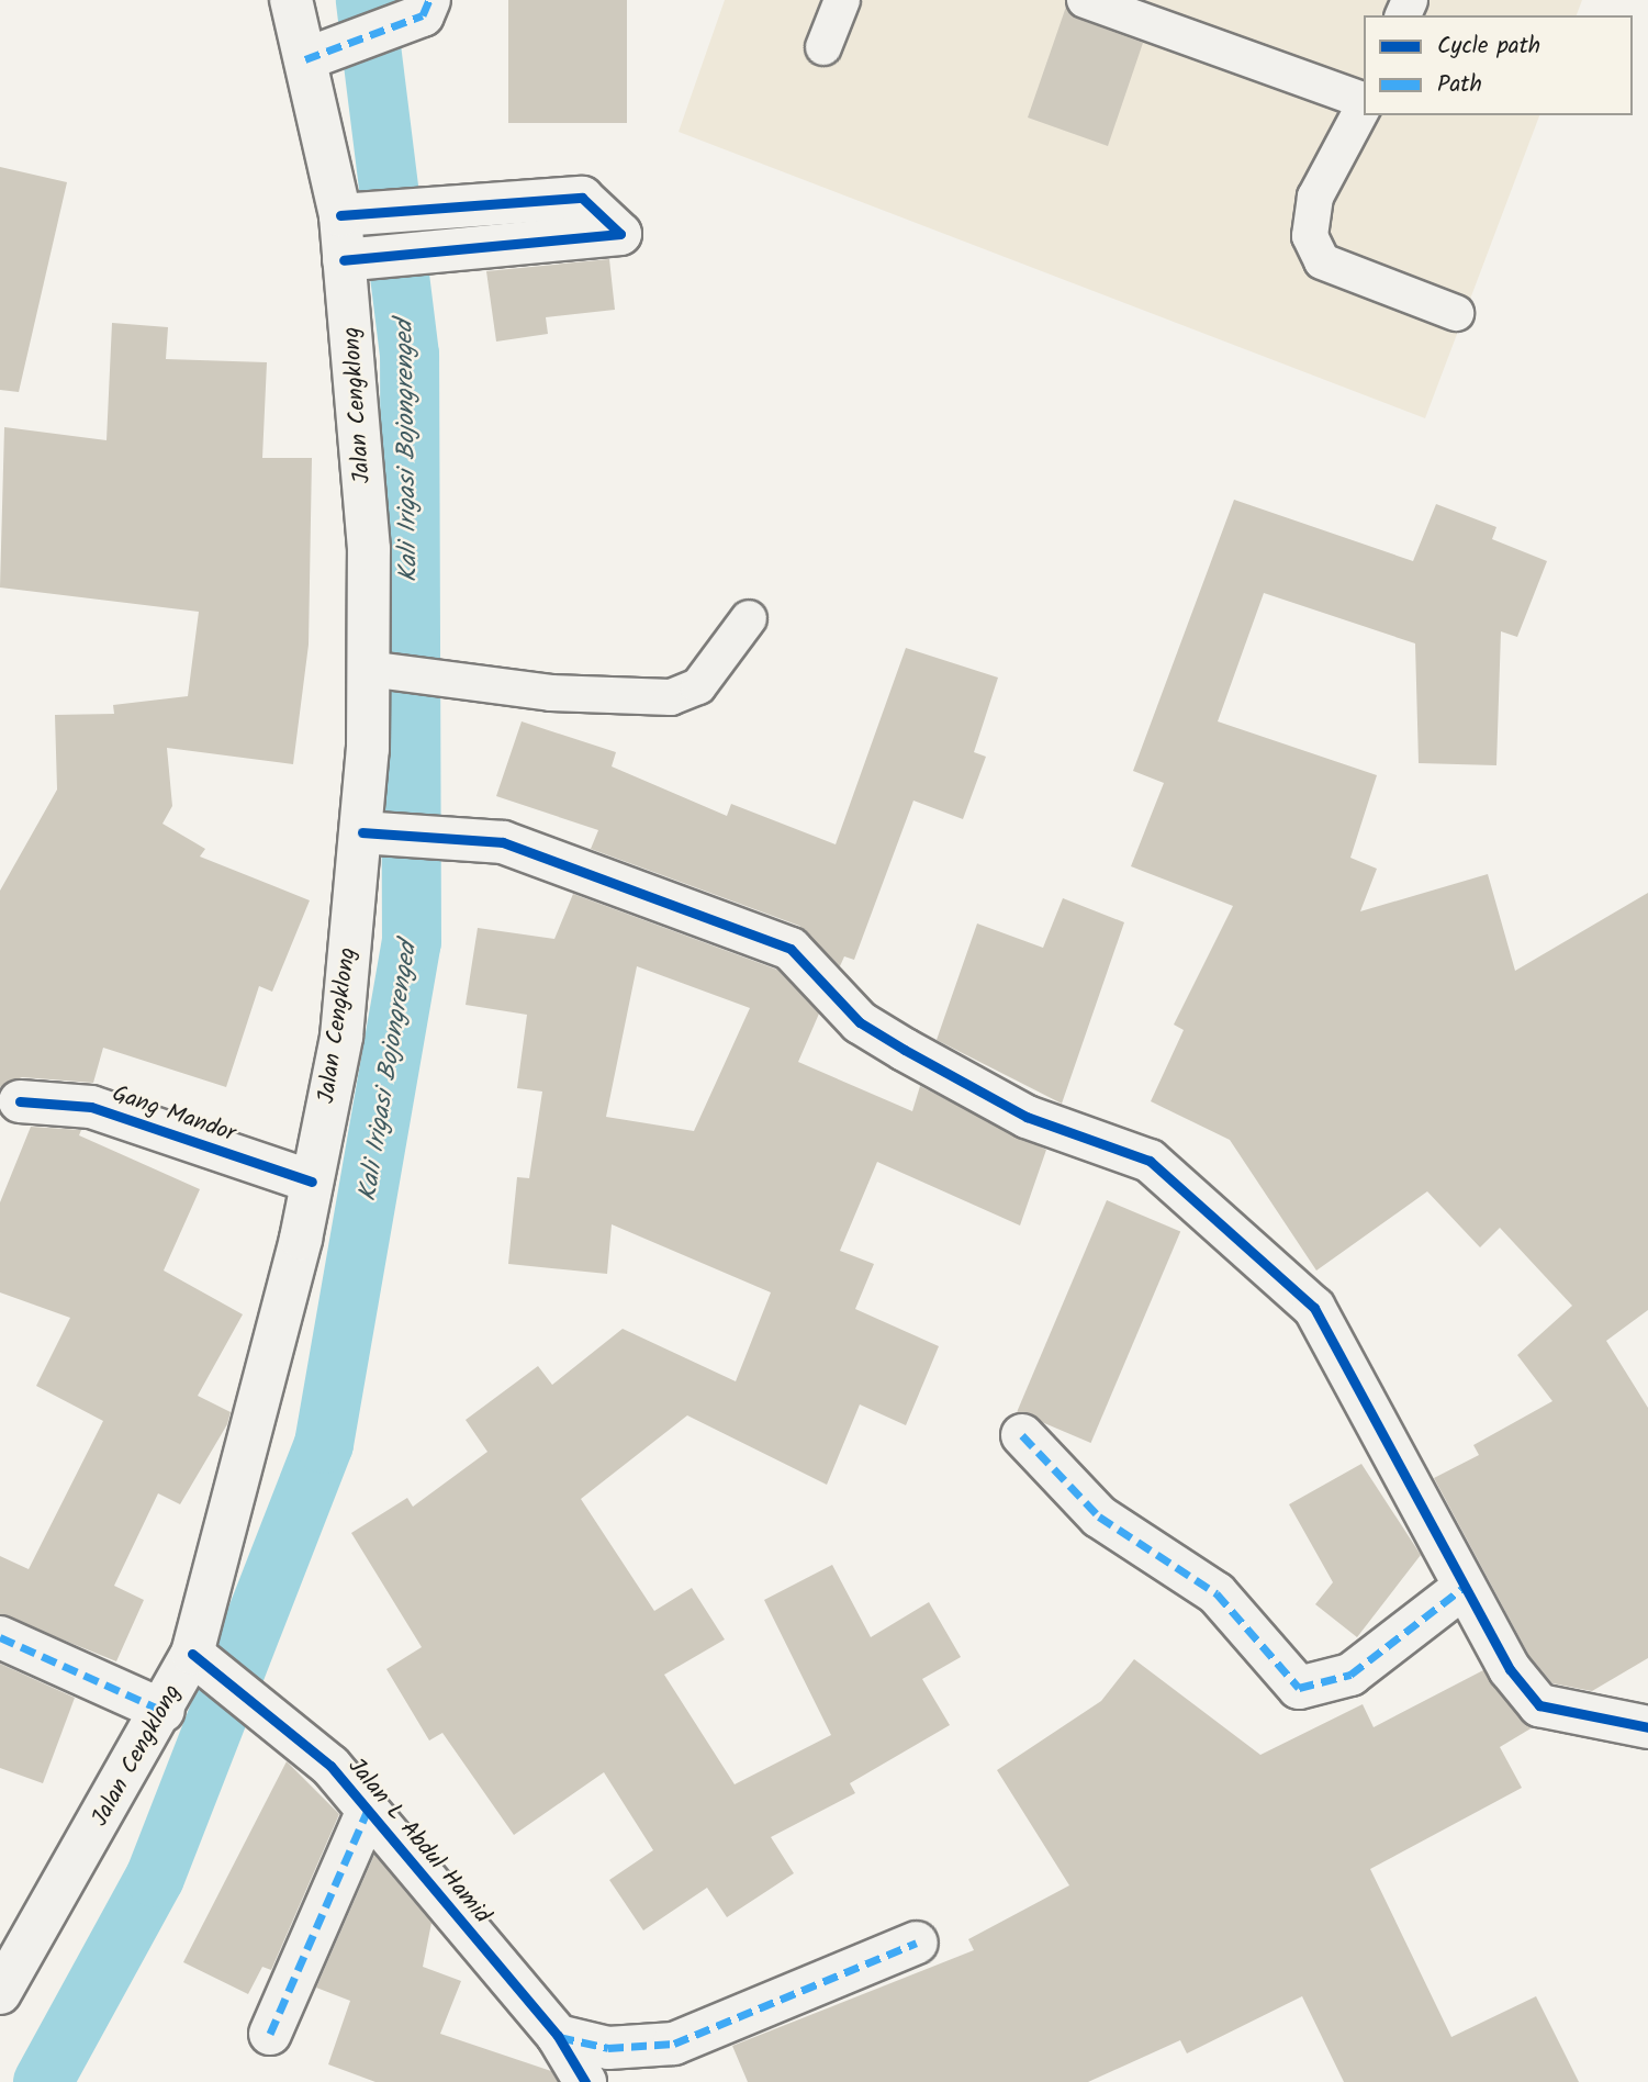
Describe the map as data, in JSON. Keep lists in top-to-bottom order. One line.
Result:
{"streets":{"street":["Jalan Cengklong","Gang Mandor","Jalan L Abdul Hamid"]},"crossings":[["Jalan Cengklong","Gang Mandor"],["Jalan Cengklong","Jalan L Abdul Hamid"]],"water":["Kali Irigasi Bojongrenged"],"legend":["Cycle path","Path"]}
